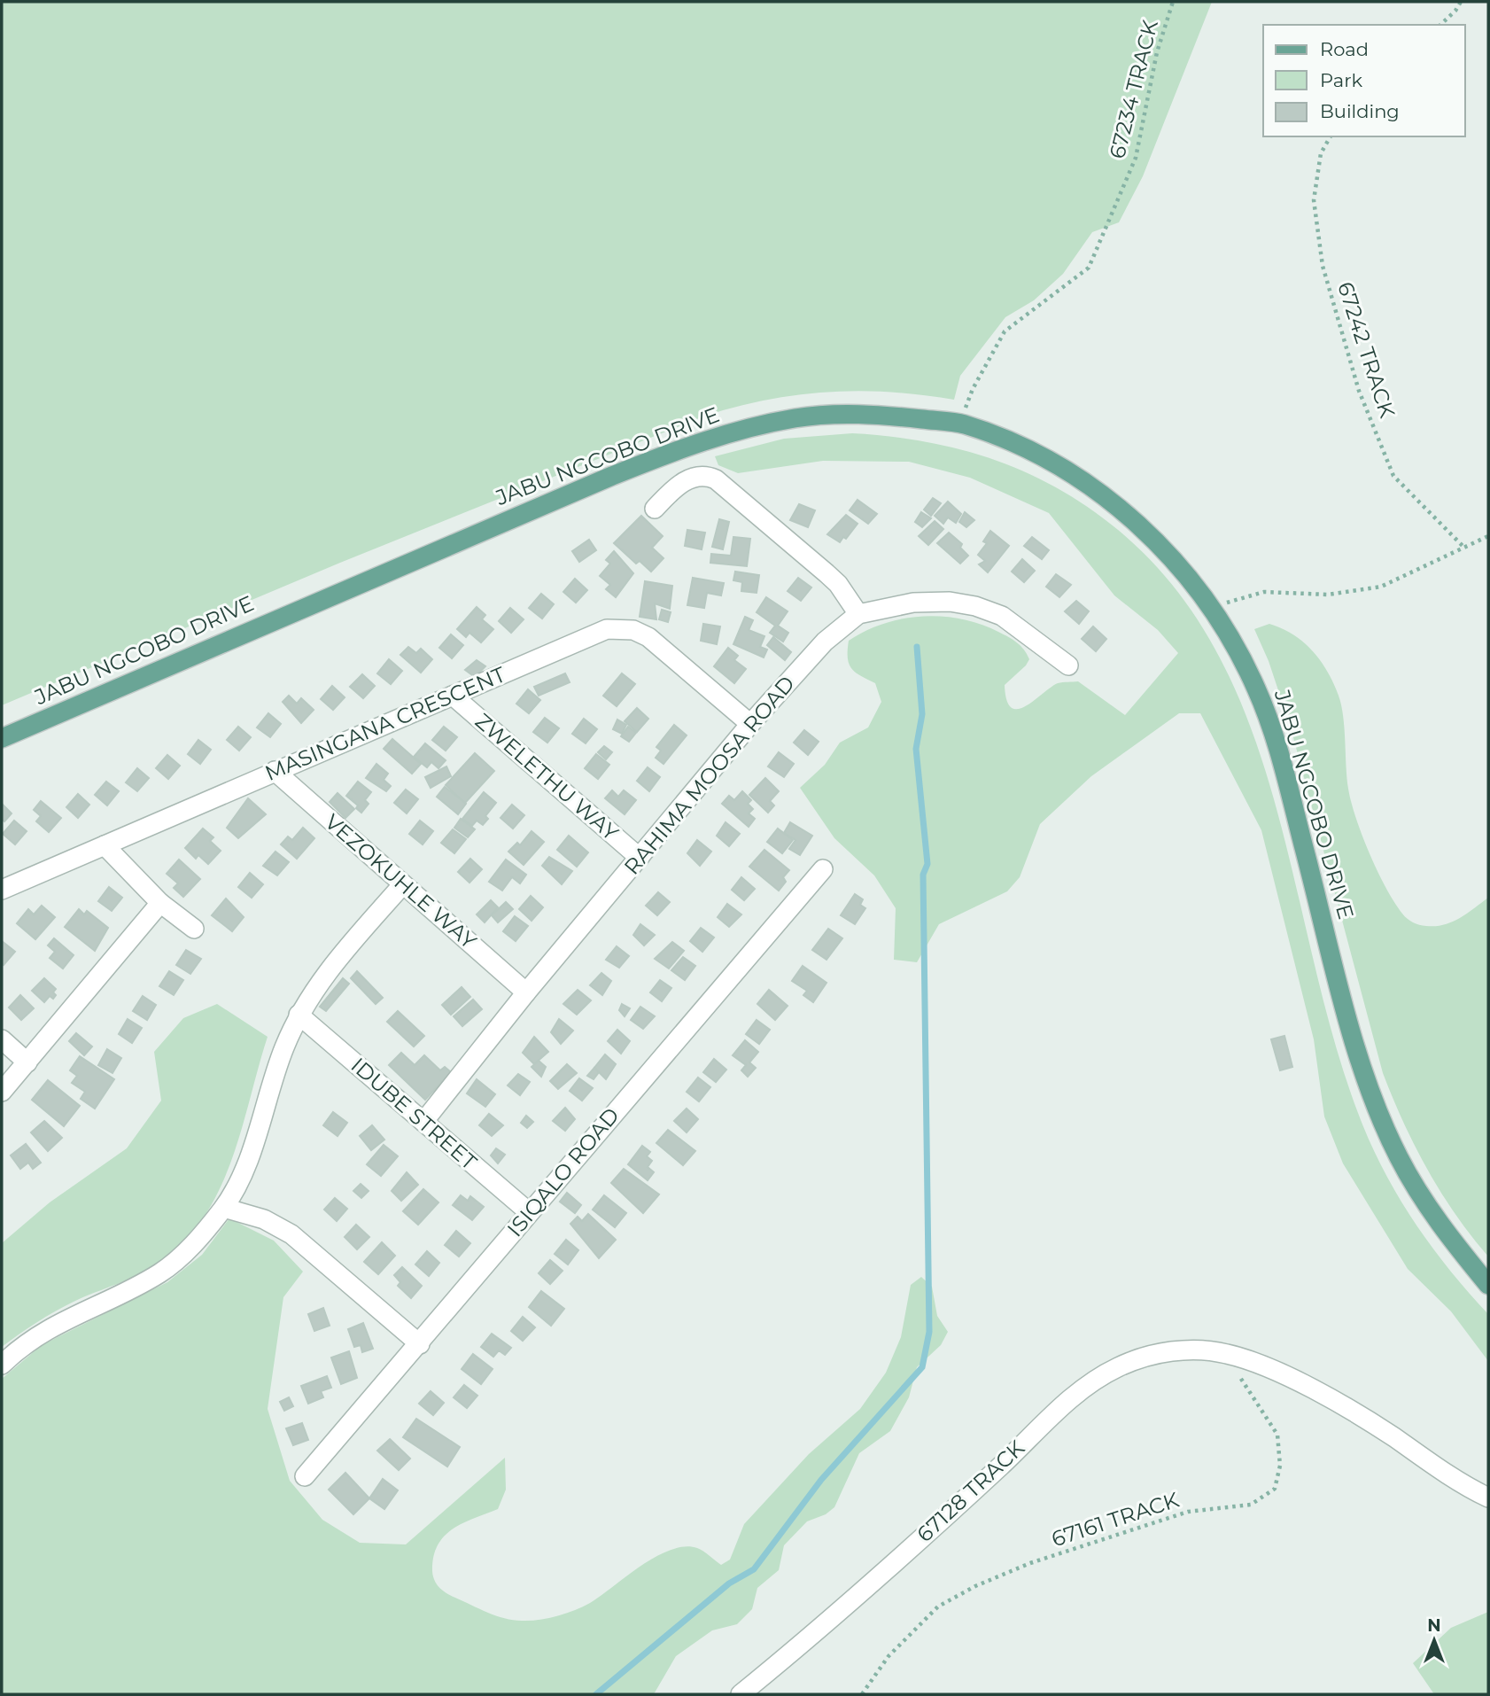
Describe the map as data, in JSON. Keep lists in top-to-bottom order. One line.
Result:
{"streets":{"main road":["JABU NGCOBO DRIVE"],"street":["MASINGANA CRESCENT","RAHIMA MOOSA ROAD","ZWELETHU WAY","VEZOKUHLE WAY","IDUBE STREET","ISIQALO ROAD","67128 TRACK"],"path":["67234 TRACK","67242 TRACK","67161 TRACK"]},"crossings":[["67234 TRACK","JABU NGCOBO DRIVE"],["MASINGANA CRESCENT","RAHIMA MOOSA ROAD"],["MASINGANA CRESCENT","ZWELETHU WAY"],["MASINGANA CRESCENT","VEZOKUHLE WAY"],["RAHIMA MOOSA ROAD","ZWELETHU WAY"],["RAHIMA MOOSA ROAD","VEZOKUHLE WAY"],["RAHIMA MOOSA ROAD","IDUBE STREET"],["IDUBE STREET","ISIQALO ROAD"],["67128 TRACK","67161 TRACK"]],"legend":["Road","Park","Building"],"north":"top"}
